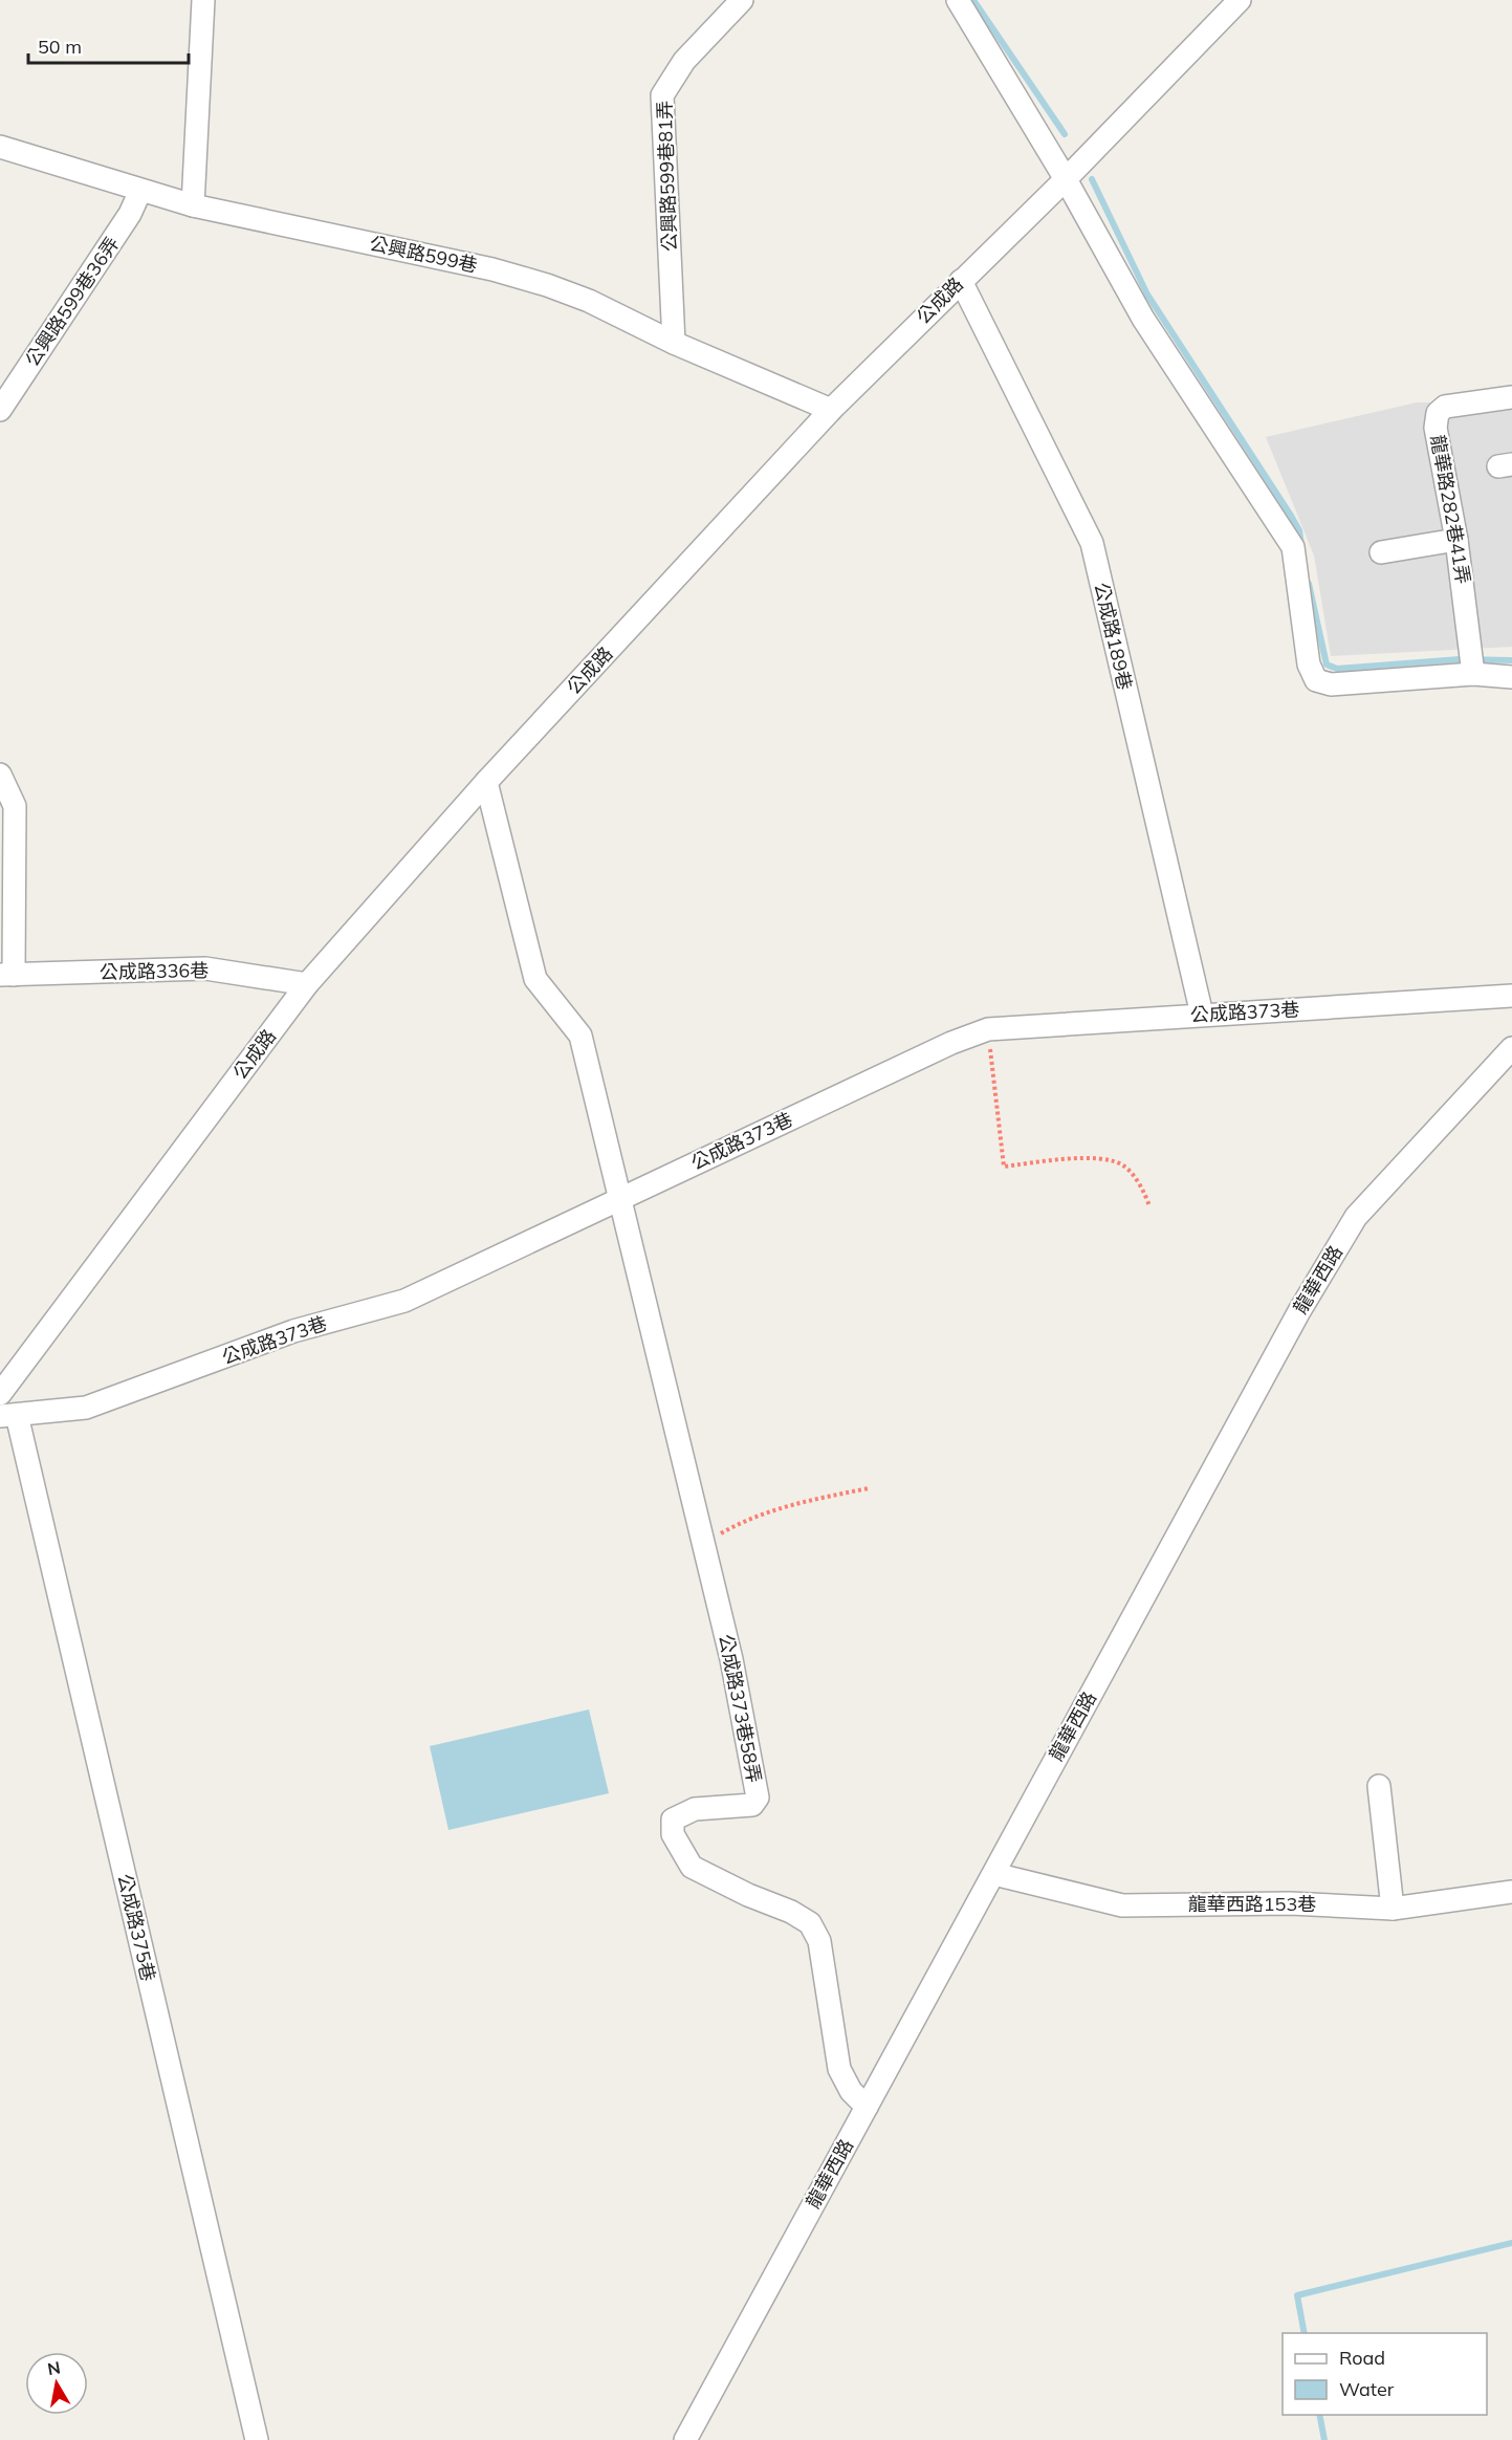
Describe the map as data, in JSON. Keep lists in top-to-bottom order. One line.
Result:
{"streets":{"street":["公興路599巷81弄","公興路599巷","公成路","公興路599巷36弄","龍華路282巷41弄","公成路189巷","公成路336巷","公成路373巷","龍華西路","公成路373巷58弄","龍華西路153巷","公成路375巷"]},"crossings":[["公興路599巷81弄","公興路599巷"],["公興路599巷","公成路"],["公興路599巷","公興路599巷36弄"],["公成路","公成路189巷"],["公成路","公成路336巷"],["公成路","公成路373巷58弄"],["公成路189巷","公成路373巷"],["公成路373巷","公成路373巷58弄"],["公成路373巷","公成路375巷"],["龍華西路","公成路373巷58弄"],["龍華西路","龍華西路153巷"]],"legend":["Road","Water"],"scale_bar":"50 m","north":"top"}
